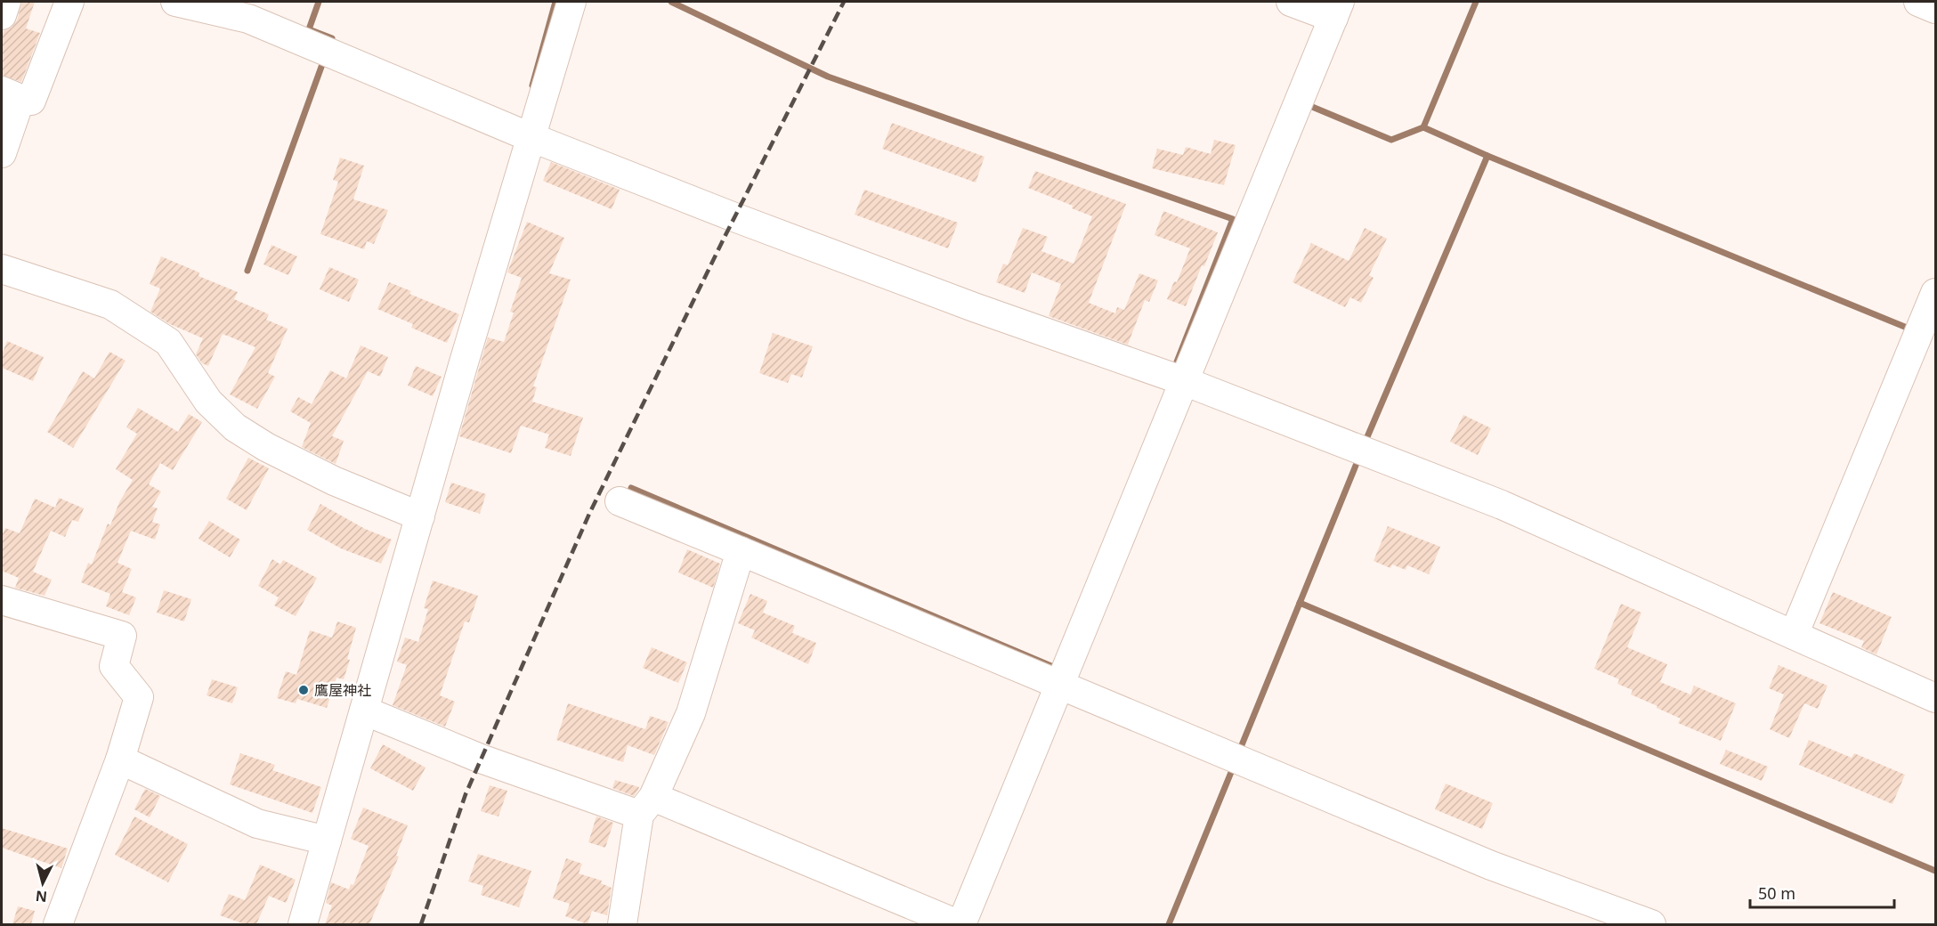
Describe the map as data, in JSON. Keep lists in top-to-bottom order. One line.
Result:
{"places":["鷹屋神社"],"scale_bar":"50 m","north":"bottom"}
